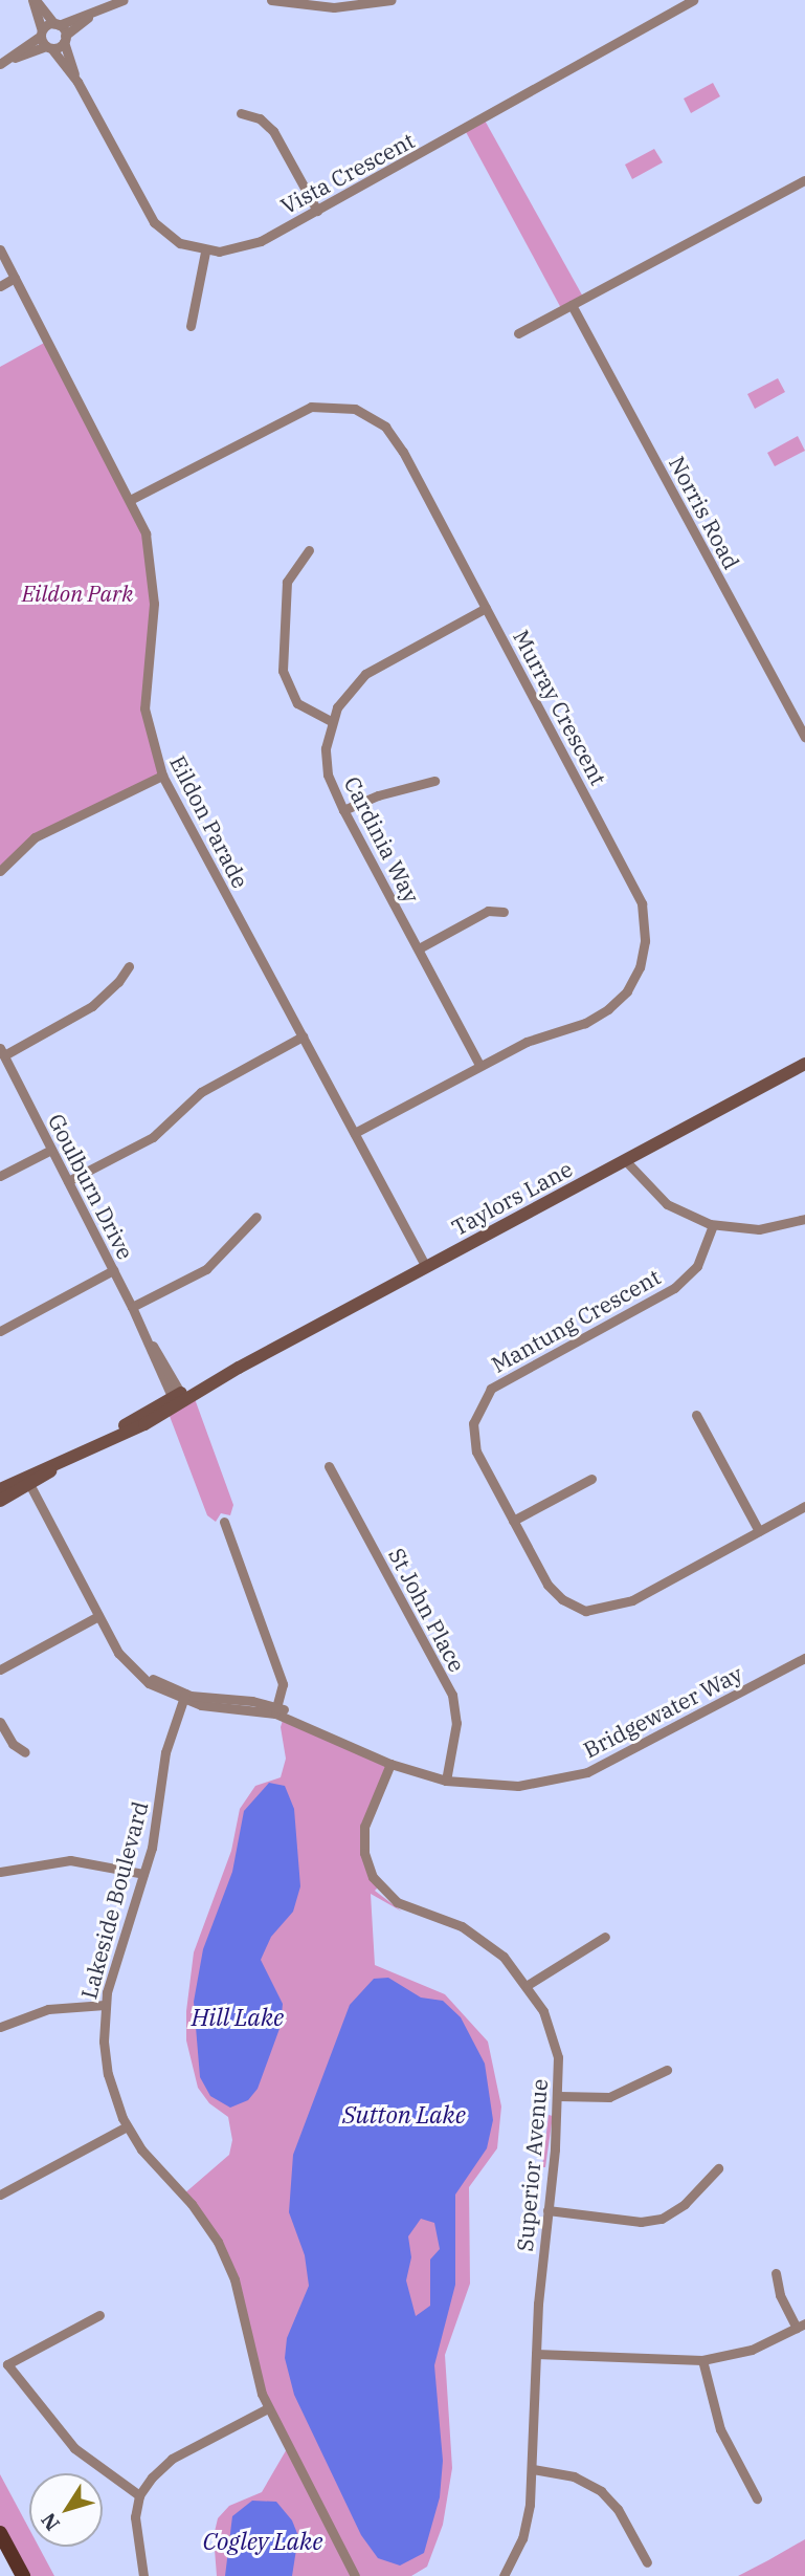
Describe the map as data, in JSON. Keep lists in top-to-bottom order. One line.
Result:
{"streets":{"main road":["Taylors Lane"],"street":["Vista Crescent","Norris Road","Murray Crescent","Eildon Parade","Cardinia Way","Goulburn Drive","Mantung Crescent","St John Place","Bridgewater Way","Lakeside Boulevard","Superior Avenue"]},"crossings":[["Murray Crescent","Eildon Parade"],["Murray Crescent","Cardinia Way"],["Eildon Parade","Taylors Lane"],["Goulburn Drive","Taylors Lane"],["Taylors Lane","Bridgewater Way"],["St John Place","Bridgewater Way"],["Bridgewater Way","Lakeside Boulevard"],["Bridgewater Way","Superior Avenue"]],"water":["Hill Lake","Sutton Lake","Cogley Lake"],"parks":["Eildon Park"],"north":"bottom left"}
